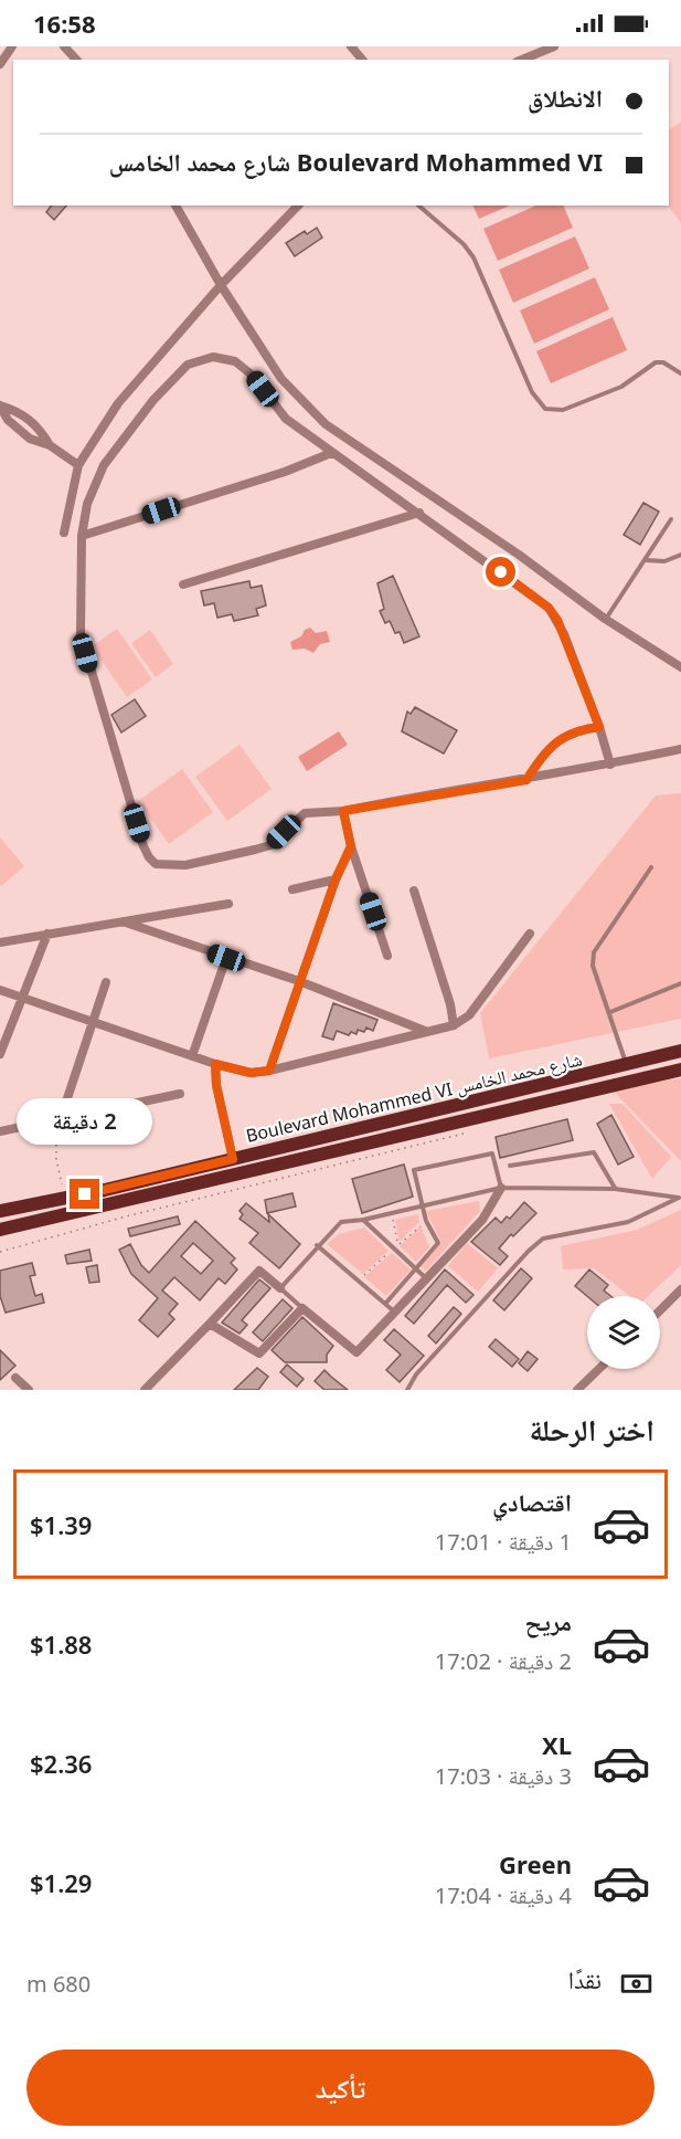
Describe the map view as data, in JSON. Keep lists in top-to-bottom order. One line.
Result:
{"streets":{"main road":["Boulevard Mohammed VI شارع محمد الخامس"]},"page":{"status":"16:58","banner":["الانطلاق","Boulevard Mohammed VI شارع محمد الخامس"],"bubble":"2 دقيقة","heading":"اختر الرحلة","list":[{"name":"اقتصادي","note":"1 دقيقة · 17:01","value":"$1.39"},{"name":"مريح","note":"2 دقيقة · 17:02","value":"$1.88"},{"name":"XL","note":"3 دقيقة · 17:03","value":"$2.36"},{"name":"Green","note":"4 دقيقة · 17:04","value":"$1.29"}],"pay":["نقدًا","680 m"],"buttons":"تأكيد"}}
